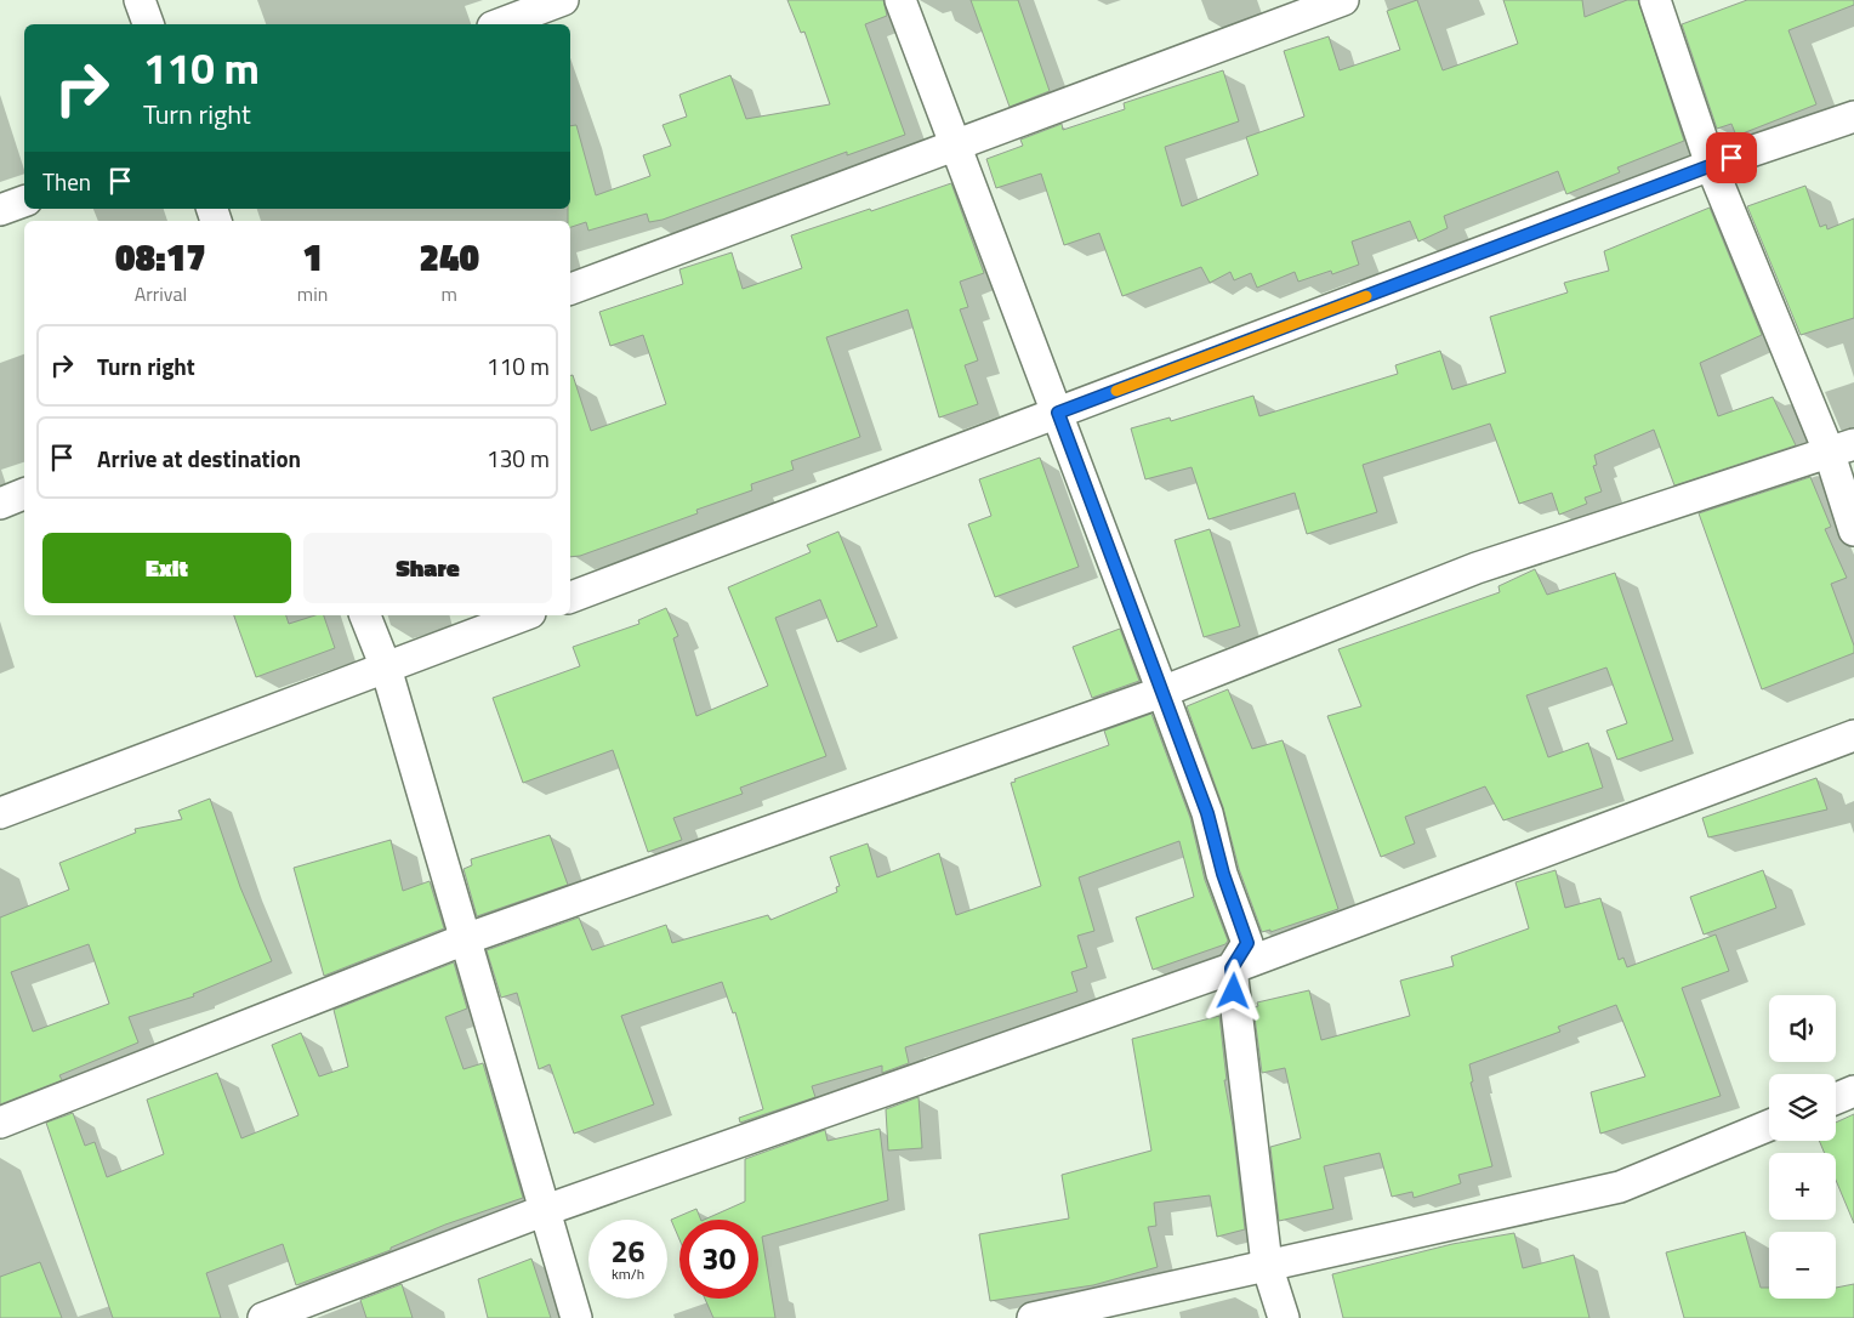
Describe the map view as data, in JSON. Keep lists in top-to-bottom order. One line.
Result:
{"page":{"turn":["110 m","Turn right"],"then":"Then","eta":["08:17","Arrival","1","min","240","m"],"list":[{"name":"Turn right","value":"110 m"},{"name":"Arrive at destination","value":"130 m"}],"buttons":["Exit","Share"],"map_buttons":["+","−"],"speed":"26 km/h","limit":"30"}}
